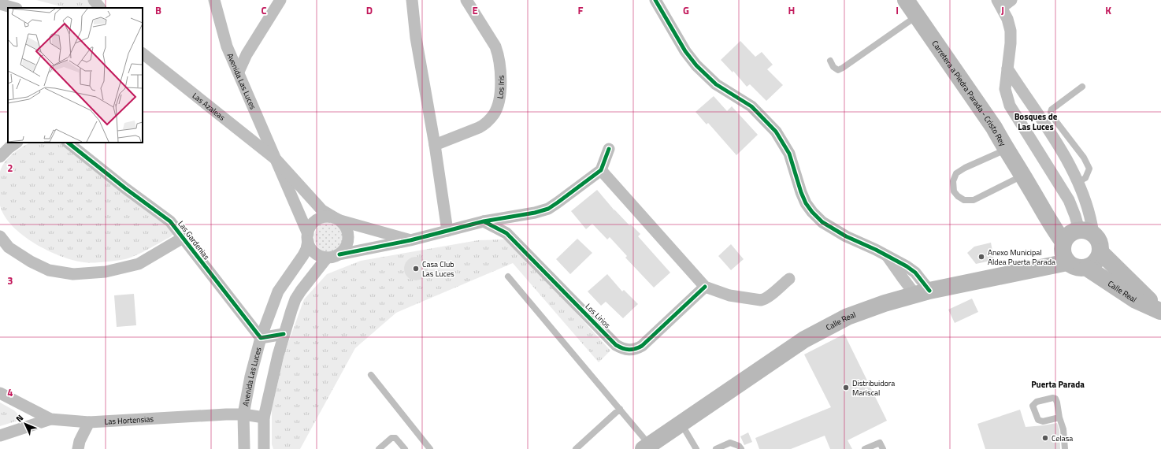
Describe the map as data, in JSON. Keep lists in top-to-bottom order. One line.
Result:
{"streets":{"main road":["Carretera a Piedra Parada - Cristo Rey","Calle Real"],"street":["Avenida Las Luces","Los Iris","Las Azaleas","Las Gardenias","Los Lirios","Las Hortensias"]},"crossings":[["Avenida Las Luces","Las Azaleas"],["Avenida Las Luces","Las Gardenias"],["Avenida Las Luces","Las Hortensias"],["Carretera a Piedra Parada - Cristo Rey","Calle Real"]],"districts":["Bosques de Las Luces","Puerta Parada"],"places":["Anexo Municipal Aldea Puerta Parada","Casa Club Las Luces","Distribuidora Mariscal","Celasa"],"north":"top left","grid":{"columns":["B","C","D","E","F","G","H","I","J","K"],"rows":["2","3","4"]}}
